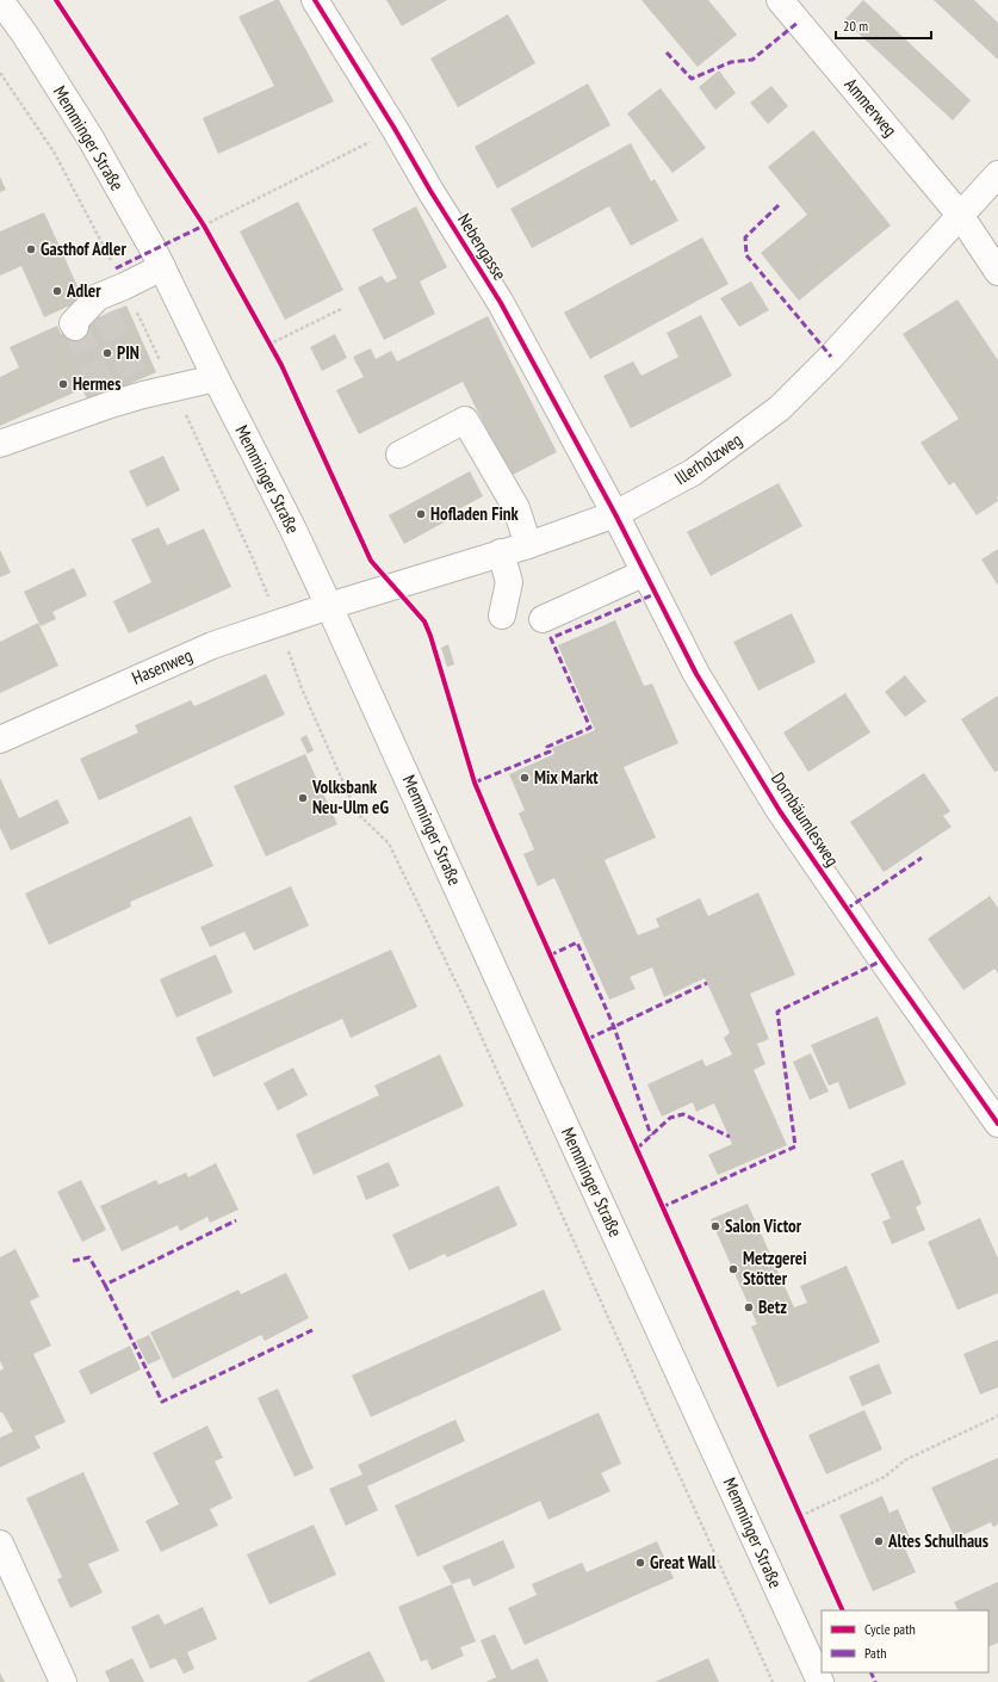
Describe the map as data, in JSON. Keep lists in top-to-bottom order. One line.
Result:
{"streets":{"street":["Ammerweg","Memminger Straße","Nebengasse","Illerholzweg","Hasenweg","Dornbäumlesweg"]},"crossings":[["Ammerweg","Illerholzweg"],["Memminger Straße","Illerholzweg"],["Memminger Straße","Hasenweg"],["Nebengasse","Illerholzweg"],["Nebengasse","Dornbäumlesweg"],["Illerholzweg","Hasenweg"],["Illerholzweg","Dornbäumlesweg"]],"places":["Gasthof Adler","Adler","PIN","Hermes","Hofladen Fink","Mix Markt","Volksbank Neu-Ulm eG","Salon Victor","Metzgerei Stötter","Betz","Altes Schulhaus","Great Wall"],"legend":["Cycle path","Path"],"scale_bar":"20 m"}
